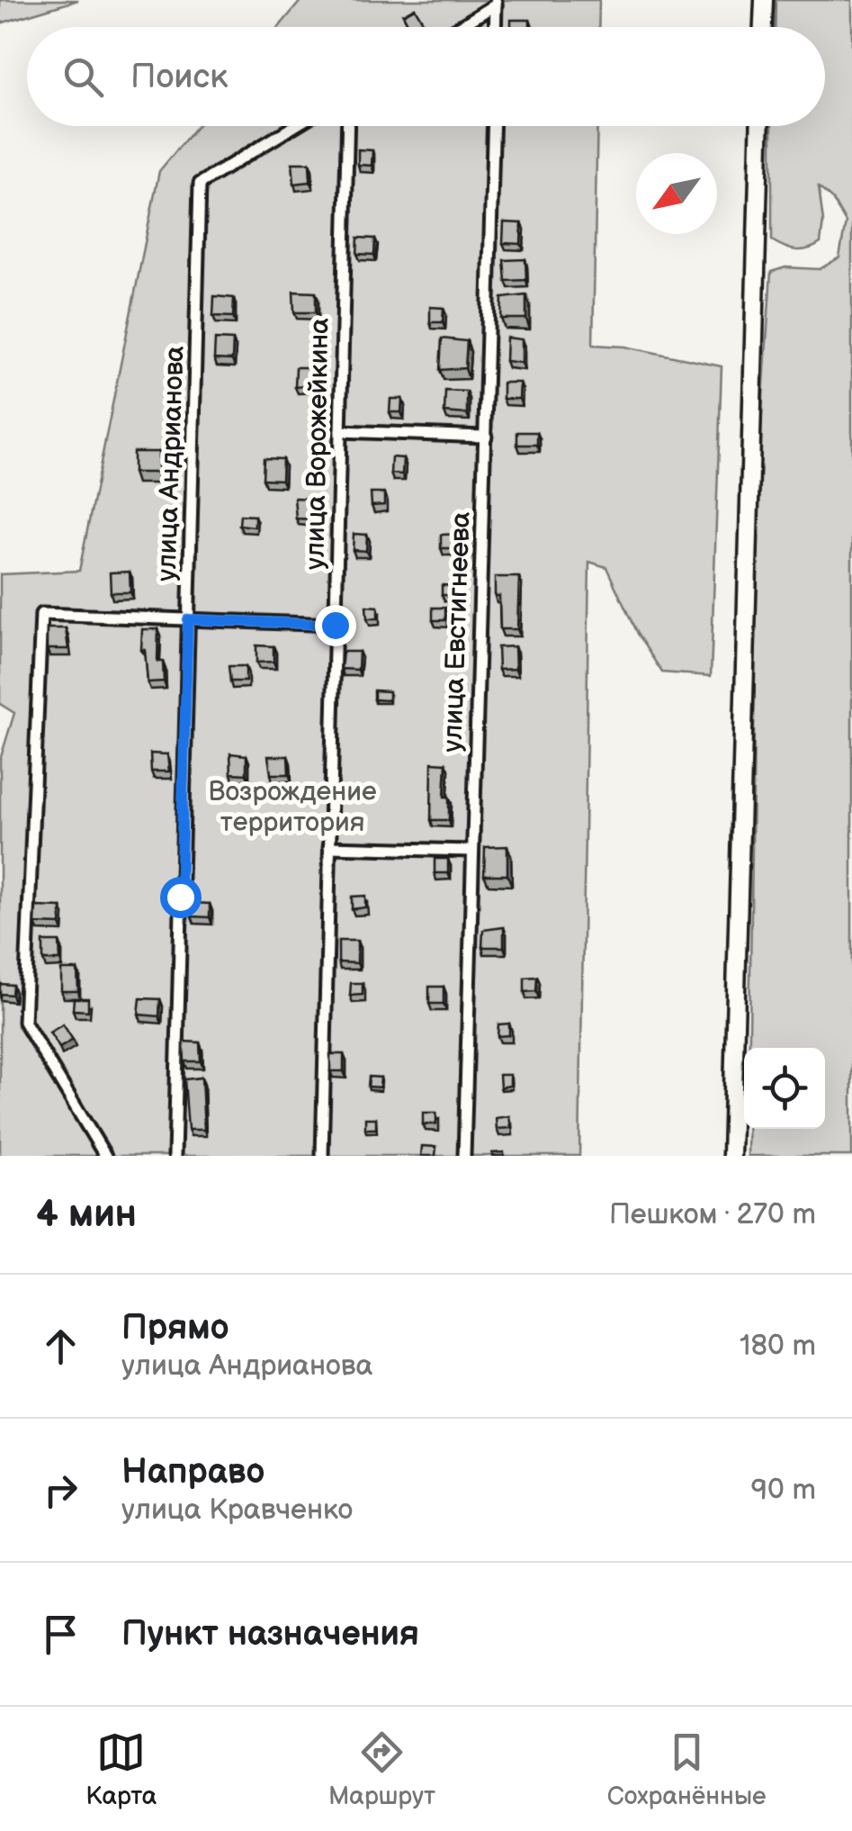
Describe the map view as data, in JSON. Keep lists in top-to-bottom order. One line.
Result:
{"streets":{"street":["улица Ворожейкина","улица Андрианова","улица Евстигнеева"]},"parks":["Возрождение территория"],"north":"bottom left","page":{"search":"Поиск","heading":["4 мин","Пешком · 270 m"],"list":[["Прямо","улица Андрианова","180 m"],["Направо","улица Кравченко","90 m"],"Пункт назначения"],"nav":["Карта","Маршрут","Сохранённые"]}}
